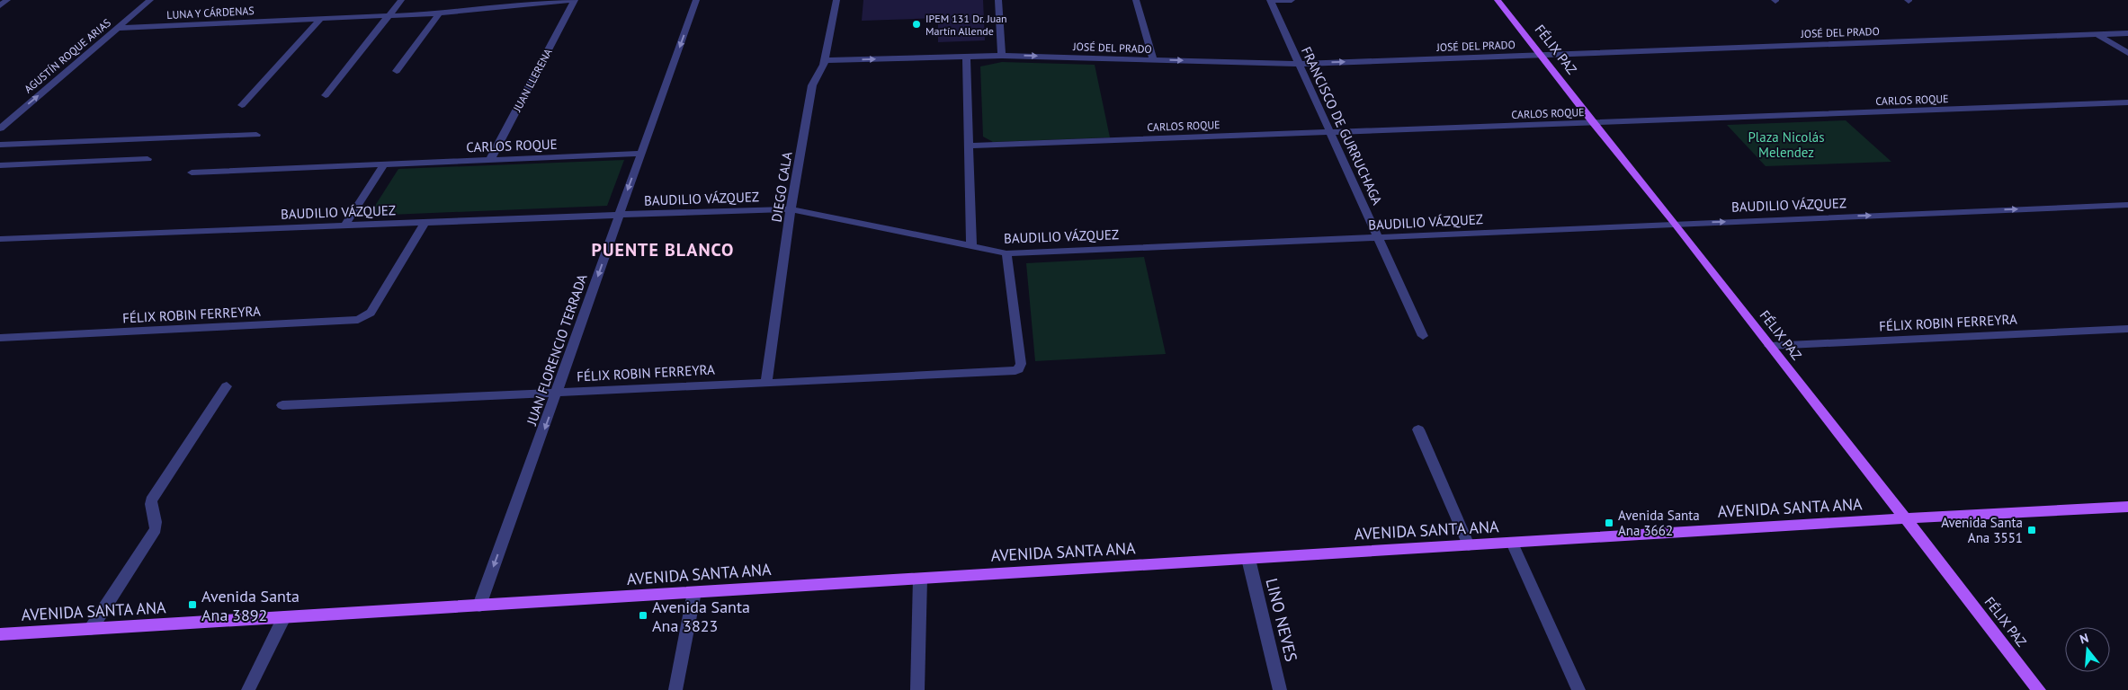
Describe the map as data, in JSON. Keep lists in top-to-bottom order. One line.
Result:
{"streets":{"main road":["FÉLIX PAZ","AVENIDA SANTA ANA"],"street":["LUNA Y CÁRDENAS","JOSÉ DEL PRADO","AGUSTÍN ROQUE ARIAS","JUAN LLERENA","CARLOS ROQUE","FRANCISCO DE GURRUCHAGA","DIEGO CALA","BAUDILIO VÁZQUEZ","FÉLIX ROBIN FERREYRA","JUAN FLORENCIO TERRADA","LINO NEVES"]},"crossings":[["LUNA Y CÁRDENAS","AGUSTÍN ROQUE ARIAS"],["LUNA Y CÁRDENAS","JUAN LLERENA"],["JOSÉ DEL PRADO","FÉLIX PAZ"],["JOSÉ DEL PRADO","FRANCISCO DE GURRUCHAGA"],["JOSÉ DEL PRADO","DIEGO CALA"],["FÉLIX PAZ","CARLOS ROQUE"],["FÉLIX PAZ","BAUDILIO VÁZQUEZ"],["FÉLIX PAZ","FÉLIX ROBIN FERREYRA"],["FÉLIX PAZ","AVENIDA SANTA ANA"],["JUAN LLERENA","CARLOS ROQUE"],["CARLOS ROQUE","FRANCISCO DE GURRUCHAGA"],["CARLOS ROQUE","JUAN FLORENCIO TERRADA"],["FRANCISCO DE GURRUCHAGA","BAUDILIO VÁZQUEZ"],["DIEGO CALA","BAUDILIO VÁZQUEZ"],["DIEGO CALA","FÉLIX ROBIN FERREYRA"],["BAUDILIO VÁZQUEZ","FÉLIX ROBIN FERREYRA"],["BAUDILIO VÁZQUEZ","JUAN FLORENCIO TERRADA"],["FÉLIX ROBIN FERREYRA","JUAN FLORENCIO TERRADA"],["JUAN FLORENCIO TERRADA","AVENIDA SANTA ANA"],["AVENIDA SANTA ANA","LINO NEVES"]],"one_way":["JOSÉ DEL PRADO","AGUSTÍN ROQUE ARIAS","JUAN FLORENCIO TERRADA"],"districts":["PUENTE BLANCO"],"parks":["Plaza Nicolás Melendez"],"places":{"other":["IPEM 131 Dr. Juan Martín Allende"],"transit":["Avenida Santa Ana 3662","Avenida Santa Ana 3551","Avenida Santa Ana 3892","Avenida Santa Ana 3823"]},"north":"top"}
